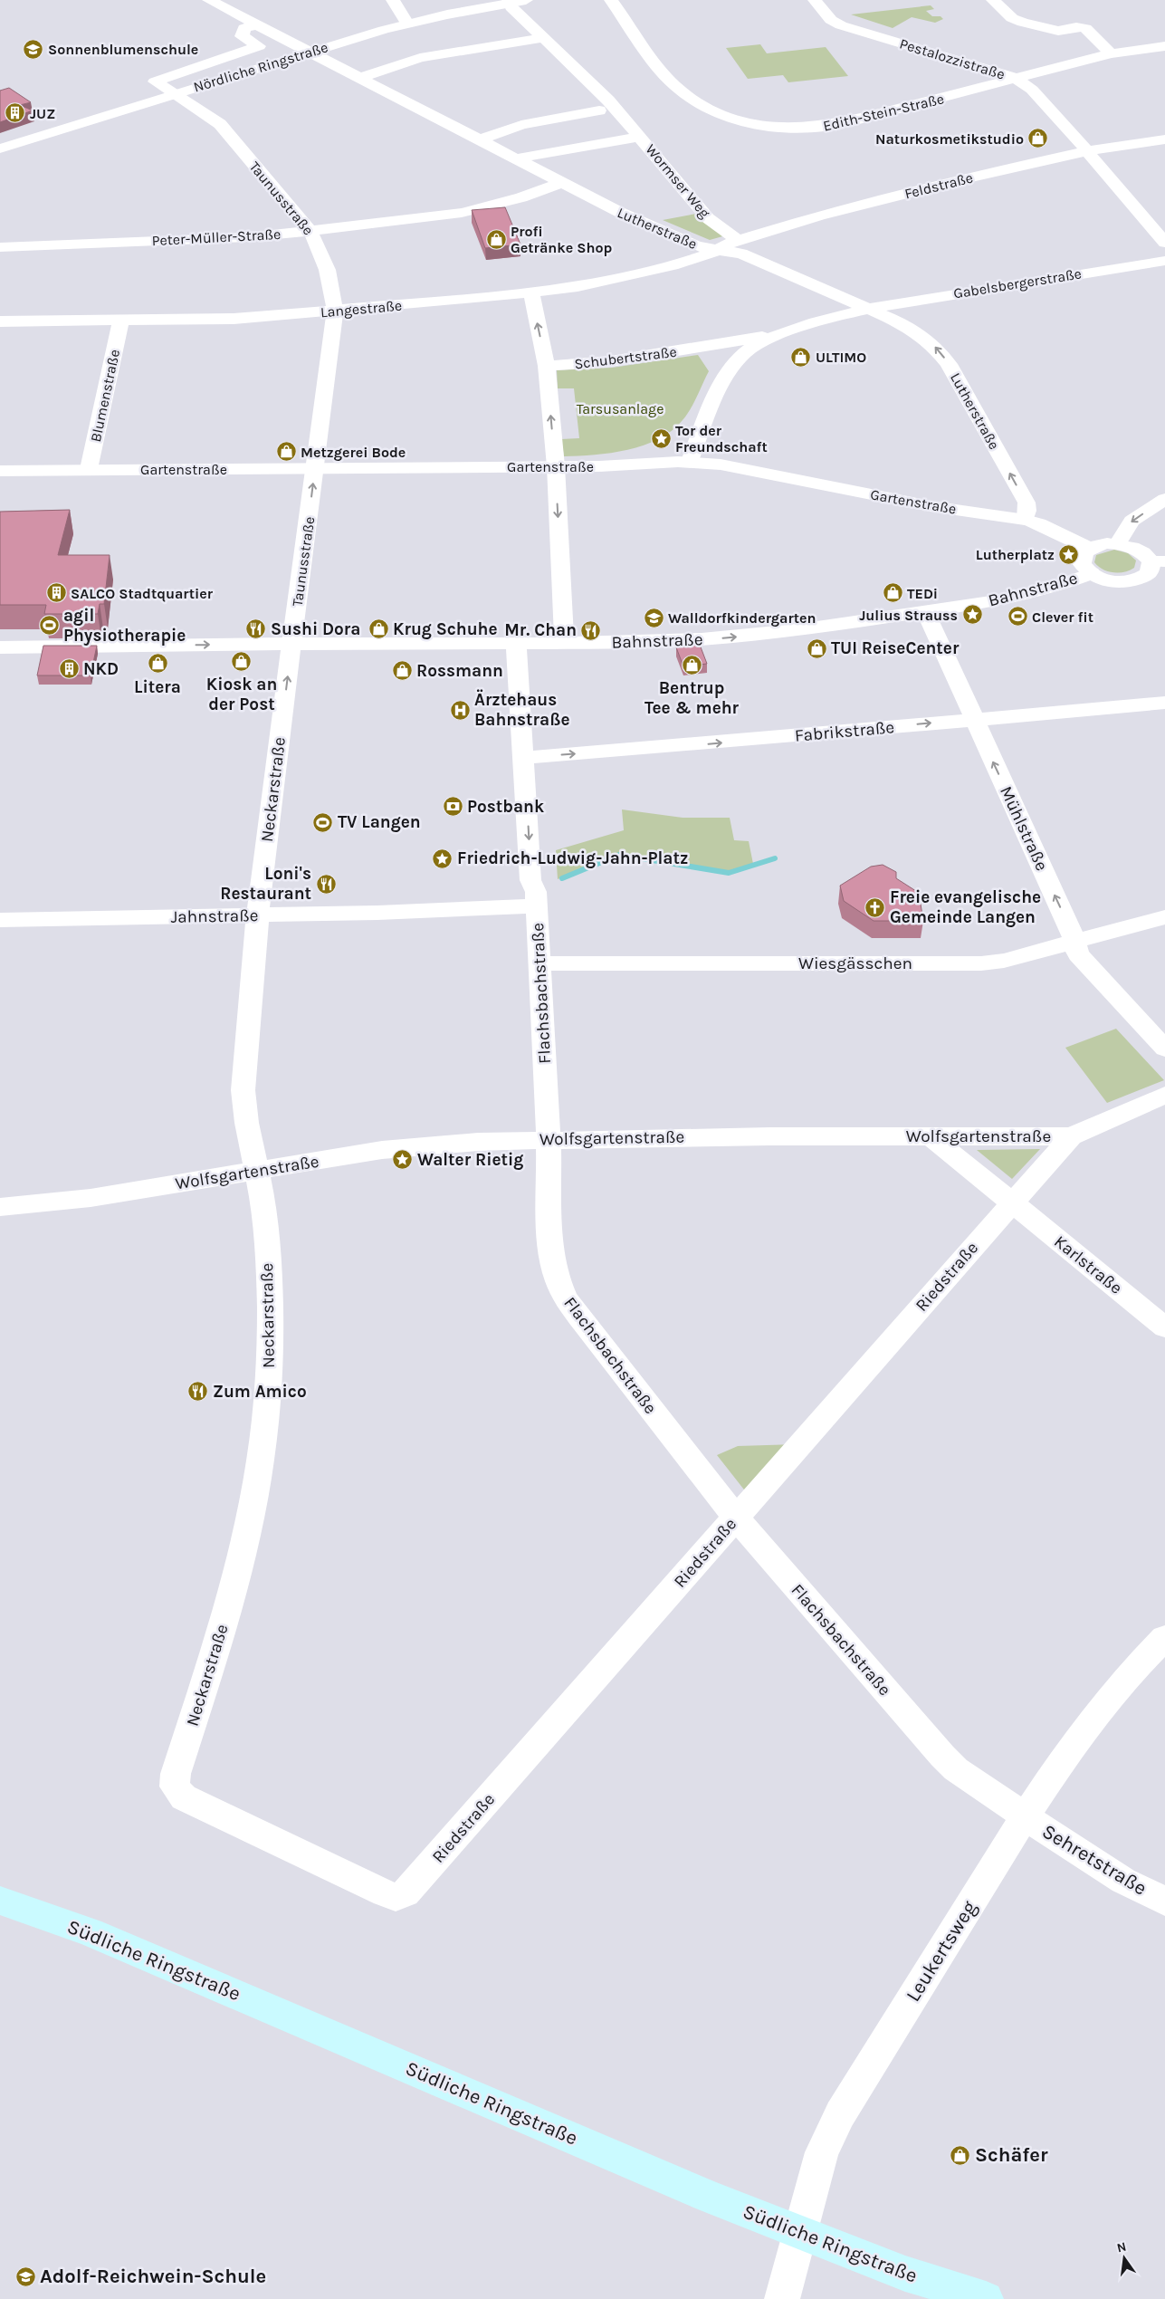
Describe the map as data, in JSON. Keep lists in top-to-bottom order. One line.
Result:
{"streets":{"main road":["Südliche Ringstraße"],"street":["Pestalozzistraße","Nördliche Ringstraße","Edith-Stein-Straße","Wormser Weg","Feldstraße","Taunusstraße","Lutherstraße","Peter-Müller-Straße","Gabelsbergerstraße","Langestraße","Schubertstraße","Blumenstraße","Gartenstraße","Bahnstraße","Fabrikstraße","Neckarstraße","Mühlstraße","Jahnstraße","Wiesgässchen","Flachsbachstraße","Wolfsgartenstraße","Karlstraße","Riedstraße","Sehretstraße","Leukertsweg"]},"crossings":[["Pestalozzistraße","Edith-Stein-Straße"],["Pestalozzistraße","Feldstraße"],["Nördliche Ringstraße","Wormser Weg"],["Nördliche Ringstraße","Taunusstraße"],["Nördliche Ringstraße","Lutherstraße"],["Wormser Weg","Feldstraße"],["Wormser Weg","Lutherstraße"],["Feldstraße","Lutherstraße"],["Feldstraße","Langestraße"],["Taunusstraße","Lutherstraße"],["Taunusstraße","Peter-Müller-Straße"],["Taunusstraße","Langestraße"],["Taunusstraße","Gartenstraße"],["Taunusstraße","Bahnstraße"],["Taunusstraße","Neckarstraße"],["Lutherstraße","Peter-Müller-Straße"],["Lutherstraße","Gabelsbergerstraße"],["Lutherstraße","Langestraße"],["Lutherstraße","Gartenstraße"],["Gabelsbergerstraße","Schubertstraße"],["Langestraße","Blumenstraße"],["Blumenstraße","Gartenstraße"],["Bahnstraße","Neckarstraße"],["Bahnstraße","Mühlstraße"],["Bahnstraße","Flachsbachstraße"],["Fabrikstraße","Mühlstraße"],["Fabrikstraße","Flachsbachstraße"],["Neckarstraße","Jahnstraße"],["Neckarstraße","Wolfsgartenstraße"],["Neckarstraße","Riedstraße"],["Mühlstraße","Wiesgässchen"],["Jahnstraße","Flachsbachstraße"],["Wiesgässchen","Flachsbachstraße"],["Flachsbachstraße","Wolfsgartenstraße"],["Flachsbachstraße","Riedstraße"],["Flachsbachstraße","Sehretstraße"],["Flachsbachstraße","Leukertsweg"],["Wolfsgartenstraße","Karlstraße"],["Karlstraße","Riedstraße"],["Sehretstraße","Leukertsweg"],["Leukertsweg","Südliche Ringstraße"]],"one_way":["Bahnstraße","Fabrikstraße","Mühlstraße"],"parks":["Tarsusanlage"],"places":{"school or university":["Sonnenblumenschule","Walldorfkindergarten","Adolf-Reichwein-Schule"],"building":["JUZ","SALCO Stadtquartier","NKD"],"shop":["Naturkosmetikstudio","Profi Getränke Shop","ULTIMO","Metzgerei Bode","TEDi","Krug Schuhe","TUI ReiseCenter","Kiosk an der Post","Litera","Bentrup Tee & mehr","Rossmann","Schäfer"],"place":["Tor der Freundschaft","Lutherplatz","Julius Strauss","Friedrich-Ludwig-Jahn-Platz","Walter Rietig"],"sports":["Clever fit","agil Physiotherapie","TV Langen"],"restaurant":["Sushi Dora","Mr. Chan","Loni's Restaurant","Zum Amico"],"hospital":["Ärztehaus Bahnstraße"],"bank":["Postbank"],"church":["Freie evangelische Gemeinde Langen"]},"north":"top"}
